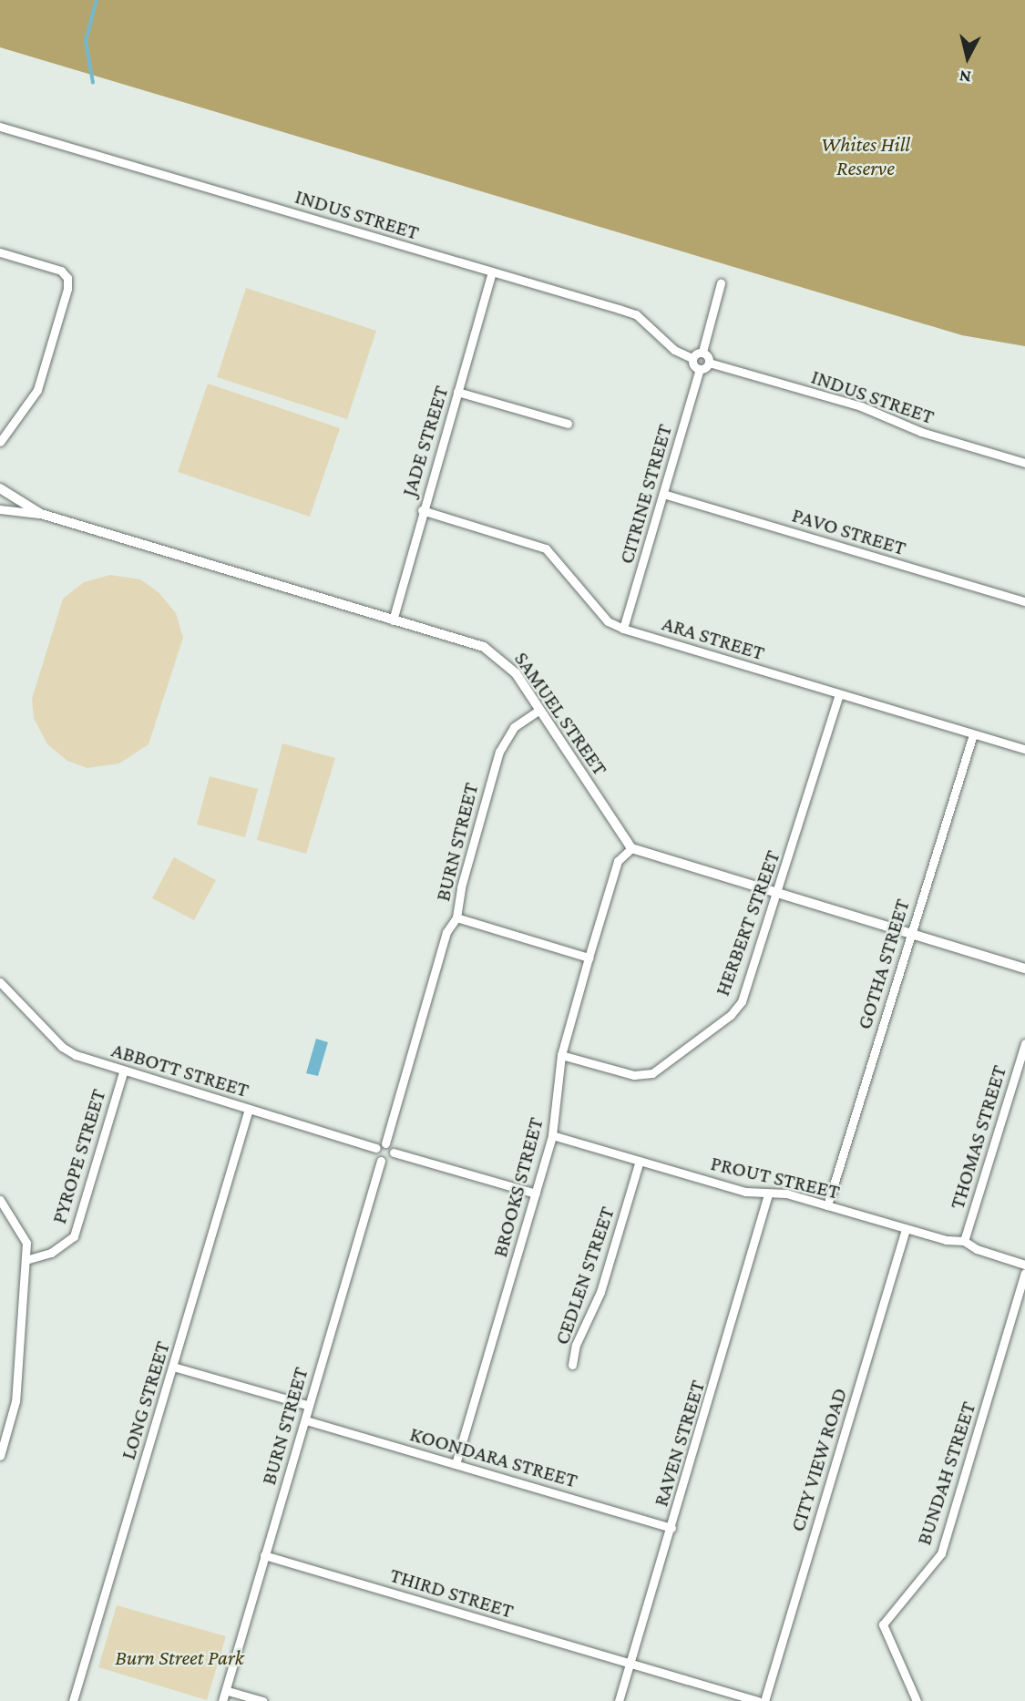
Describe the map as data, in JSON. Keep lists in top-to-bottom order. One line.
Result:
{"streets":{"street":["INDUS STREET","JADE STREET","CITRINE STREET","PAVO STREET","ARA STREET","SAMUEL STREET","BURN STREET","HERBERT STREET","GOTHA STREET","ABBOTT STREET","THOMAS STREET","PYROPE STREET","PROUT STREET","BROOKS STREET","CEDLEN STREET","LONG STREET","RAVEN STREET","KOONDARA STREET","CITY VIEW ROAD","BUNDAH STREET","THIRD STREET"]},"crossings":[["INDUS STREET","JADE STREET"],["JADE STREET","ARA STREET"],["JADE STREET","SAMUEL STREET"],["CITRINE STREET","PAVO STREET"],["CITRINE STREET","ARA STREET"],["ARA STREET","HERBERT STREET"],["ARA STREET","GOTHA STREET"],["SAMUEL STREET","BURN STREET"],["SAMUEL STREET","BROOKS STREET"],["BURN STREET","KOONDARA STREET"],["BURN STREET","THIRD STREET"],["HERBERT STREET","BROOKS STREET"],["GOTHA STREET","PROUT STREET"],["ABBOTT STREET","PYROPE STREET"],["ABBOTT STREET","LONG STREET"],["THOMAS STREET","PROUT STREET"],["PROUT STREET","BROOKS STREET"],["PROUT STREET","CEDLEN STREET"],["PROUT STREET","RAVEN STREET"],["PROUT STREET","CITY VIEW ROAD"],["BROOKS STREET","KOONDARA STREET"],["RAVEN STREET","KOONDARA STREET"],["RAVEN STREET","THIRD STREET"]],"parks":["Whites Hill Reserve","Burn Street Park"],"north":"bottom"}
